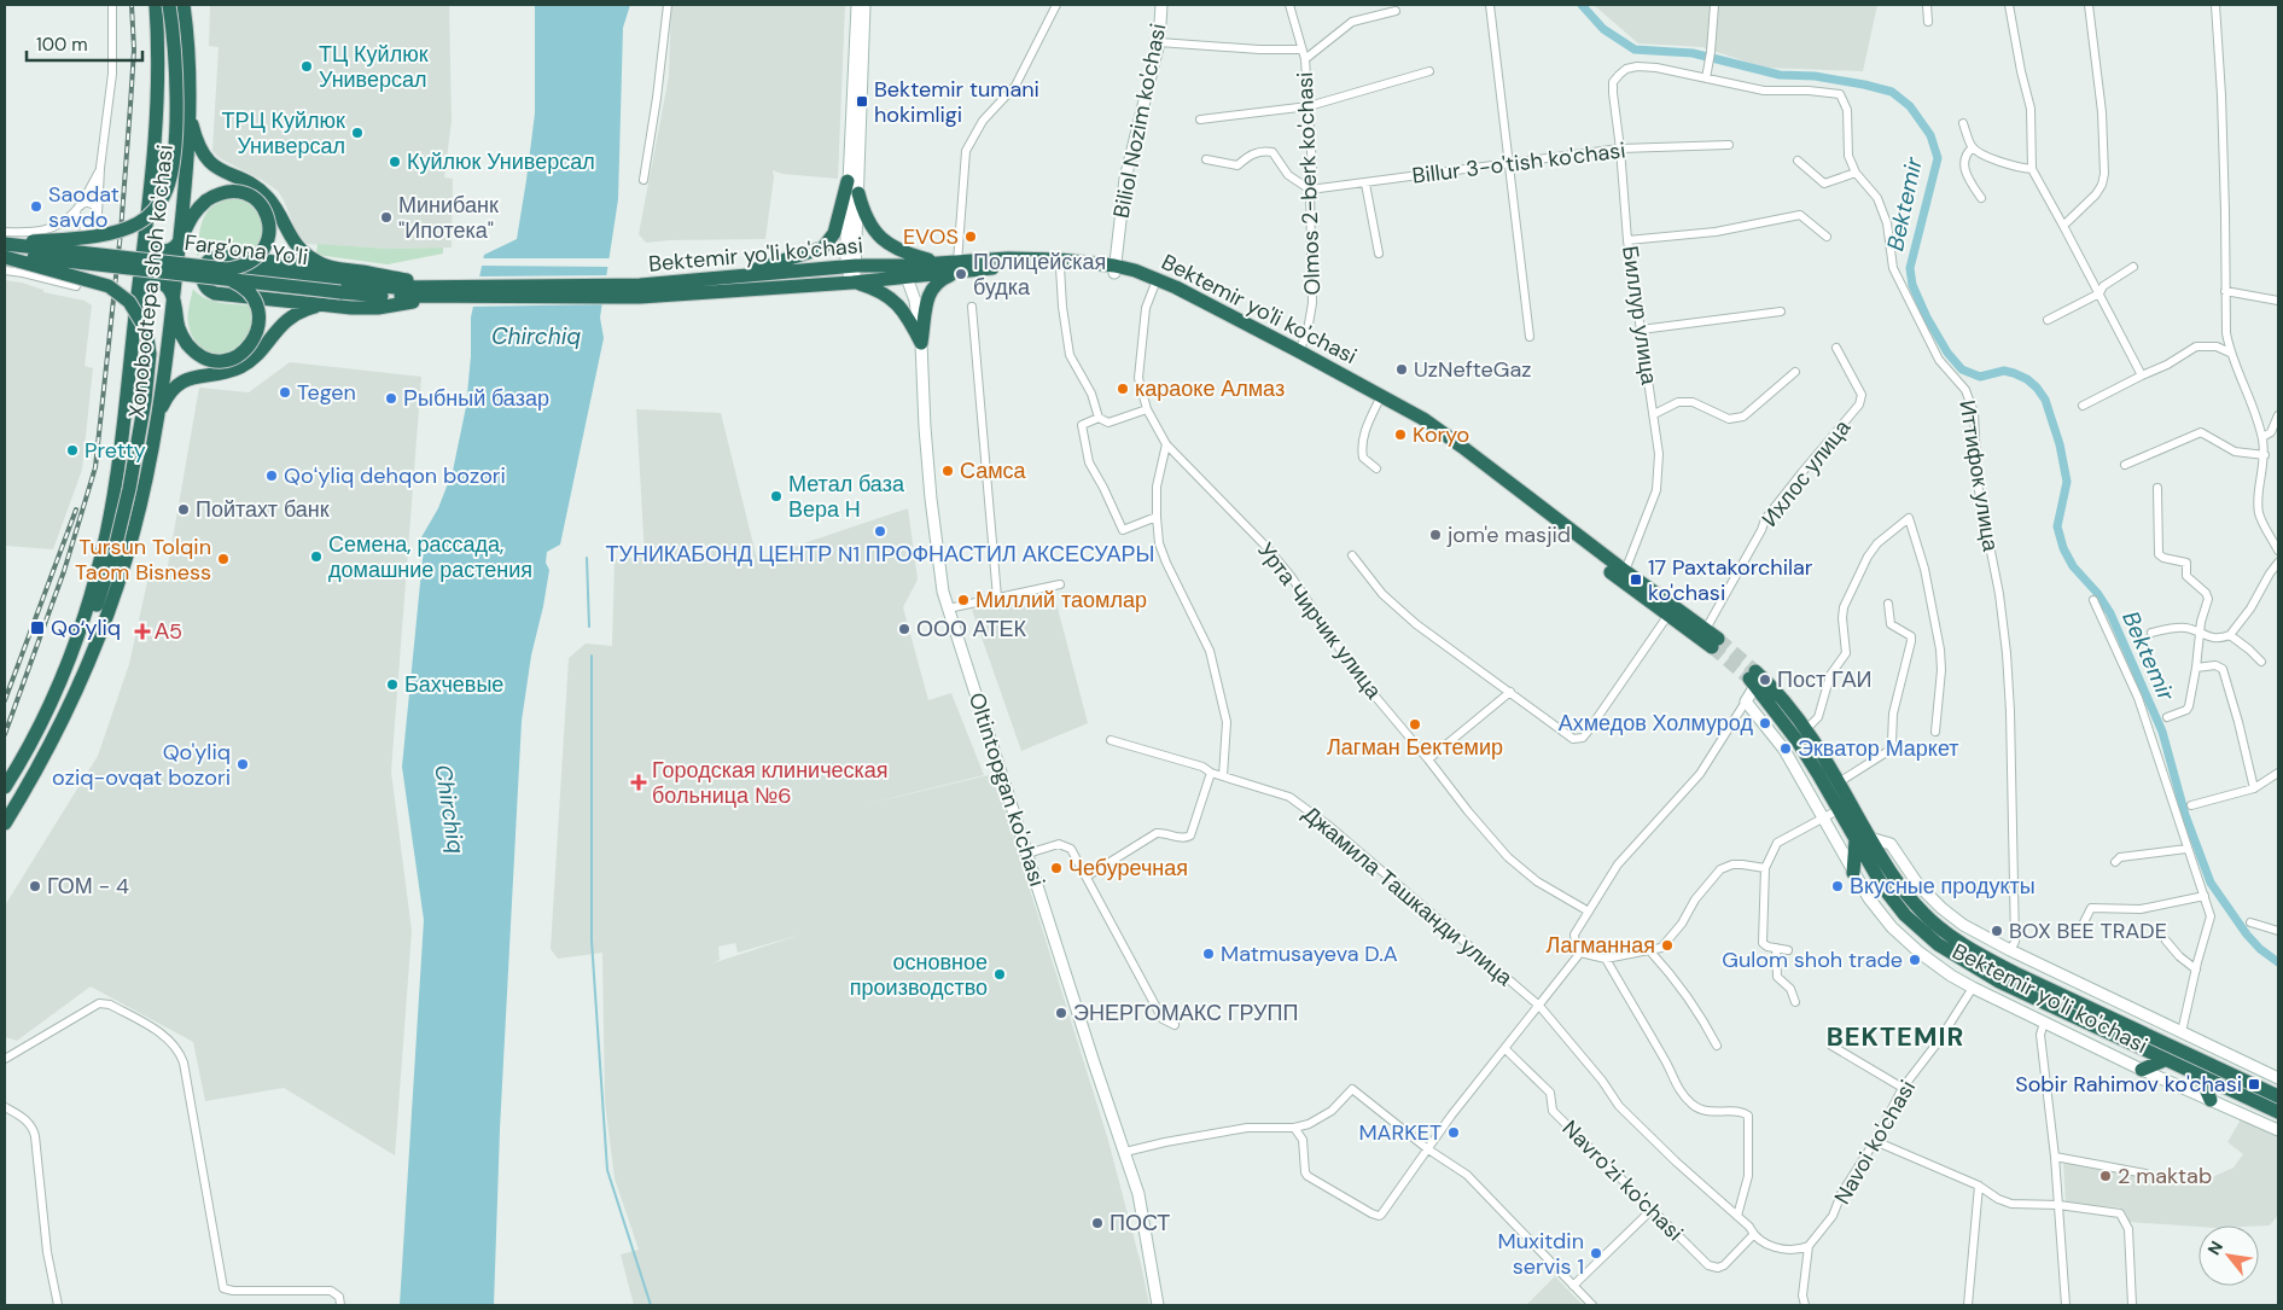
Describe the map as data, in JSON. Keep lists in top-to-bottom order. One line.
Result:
{"streets":{"highway":["Farg'ona Yo'li","Bektemir yo'li ko'chasi","Xonobodtepa shoh ko'chasi"],"street":["Biliol Nozim ko'chasi","Billur 3-o'tish ko'chasi","Olmos 2-berk ko'chasi","Биллур улица","Ихлос улица","Иттифок улица","Урта Чирчик улица","Oltintopgan ko'chasi","Джамила Ташканди улица","Navoi ko'chasi","Navro'zi ko'chasi"]},"crossings":[["Biliol Nozim ko'chasi","Bektemir yo'li ko'chasi"],["Billur 3-o'tish ko'chasi","Olmos 2-berk ko'chasi"],["Billur 3-o'tish ko'chasi","Биллур улица"],["Olmos 2-berk ko'chasi","Bektemir yo'li ko'chasi"],["Farg'ona Yo'li","Bektemir yo'li ko'chasi"],["Bektemir yo'li ko'chasi","Биллур улица"],["Bektemir yo'li ko'chasi","Ихлос улица"],["Bektemir yo'li ko'chasi","Урта Чирчик улица"],["Bektemir yo'li ko'chasi","Oltintopgan ko'chasi"],["Bektemir yo'li ko'chasi","Navoi ko'chasi"],["Биллур улица","Иттифок улица"]],"districts":["BEKTEMIR"],"water":["Bektemir","Chirchiq"],"places":{"other":["ТЦ Куйлюк Универсал","ТРЦ Куйлюк Универсал","Куйлюк Универсал","Saodat savdo","Минибанк \"Ипотека\"","EVOS","Полицейская будка","UzNefteGaz","караоке Алмаз","Tegen","Рыбный базар","Koryo","Pretty","Самса","Qoʻyliq dehqon bozori","Метал база Вера Н","Пойтахт банк","ТУНИКАБОНД ЦЕНТР N1 ПРОФНАСТИЛ АКСЕСУАРЫ","jom'e masjid","Семена, рассада, домашние растения","Tursun Tolqin Taom Bisness","Миллий таомлар","ООО АТЕК","Пост ГАИ","Бахчевые","Ахмедов Холмурод","Лагман Бектемир","Экватор Маркет","Qo'yliq oziq-ovqat bozori","Чебуречная","ГОМ - 4","Вкусные продукты","BOX BEE TRADE","Лагманная","Matmusayeva D.A","Gulom shoh trade","основное производство","ЭНЕРГОМАКС ГРУПП","MARKET","2 maktab","ПОСТ","Muxitdin servis 1"],"transit":["Bektemir tumani hokimligi","17 Paxtakorchilar ko'chasi","Qo‘yliq","Sobir Rahimov ko'chasi"],"health":["А5","Городская клиническая больница №6"]},"scale_bar":"100 m","north":"top left"}
